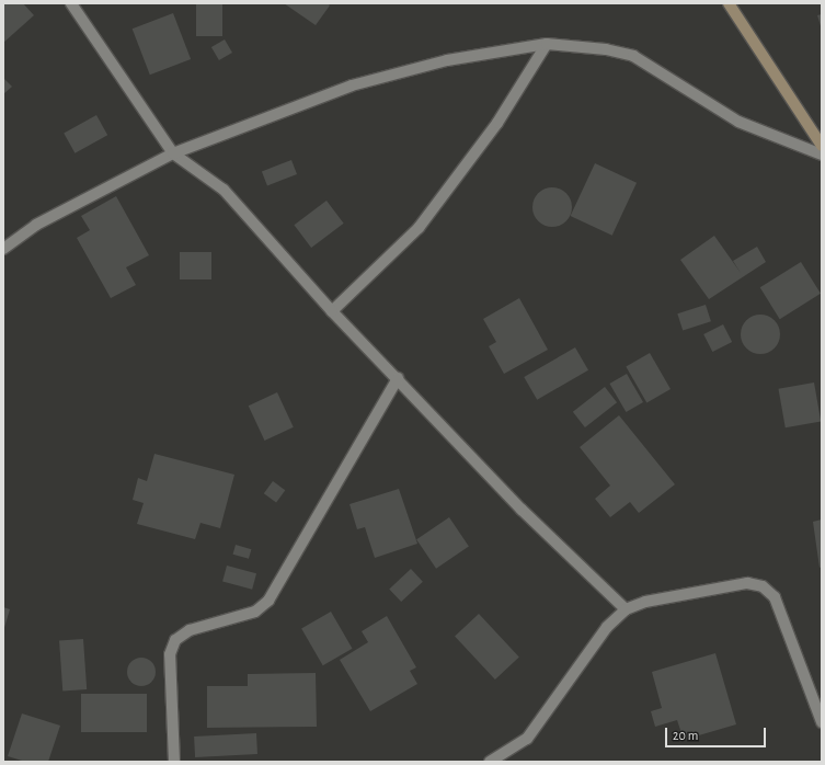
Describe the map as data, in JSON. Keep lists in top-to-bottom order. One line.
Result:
{"scale_bar":"20 m"}
